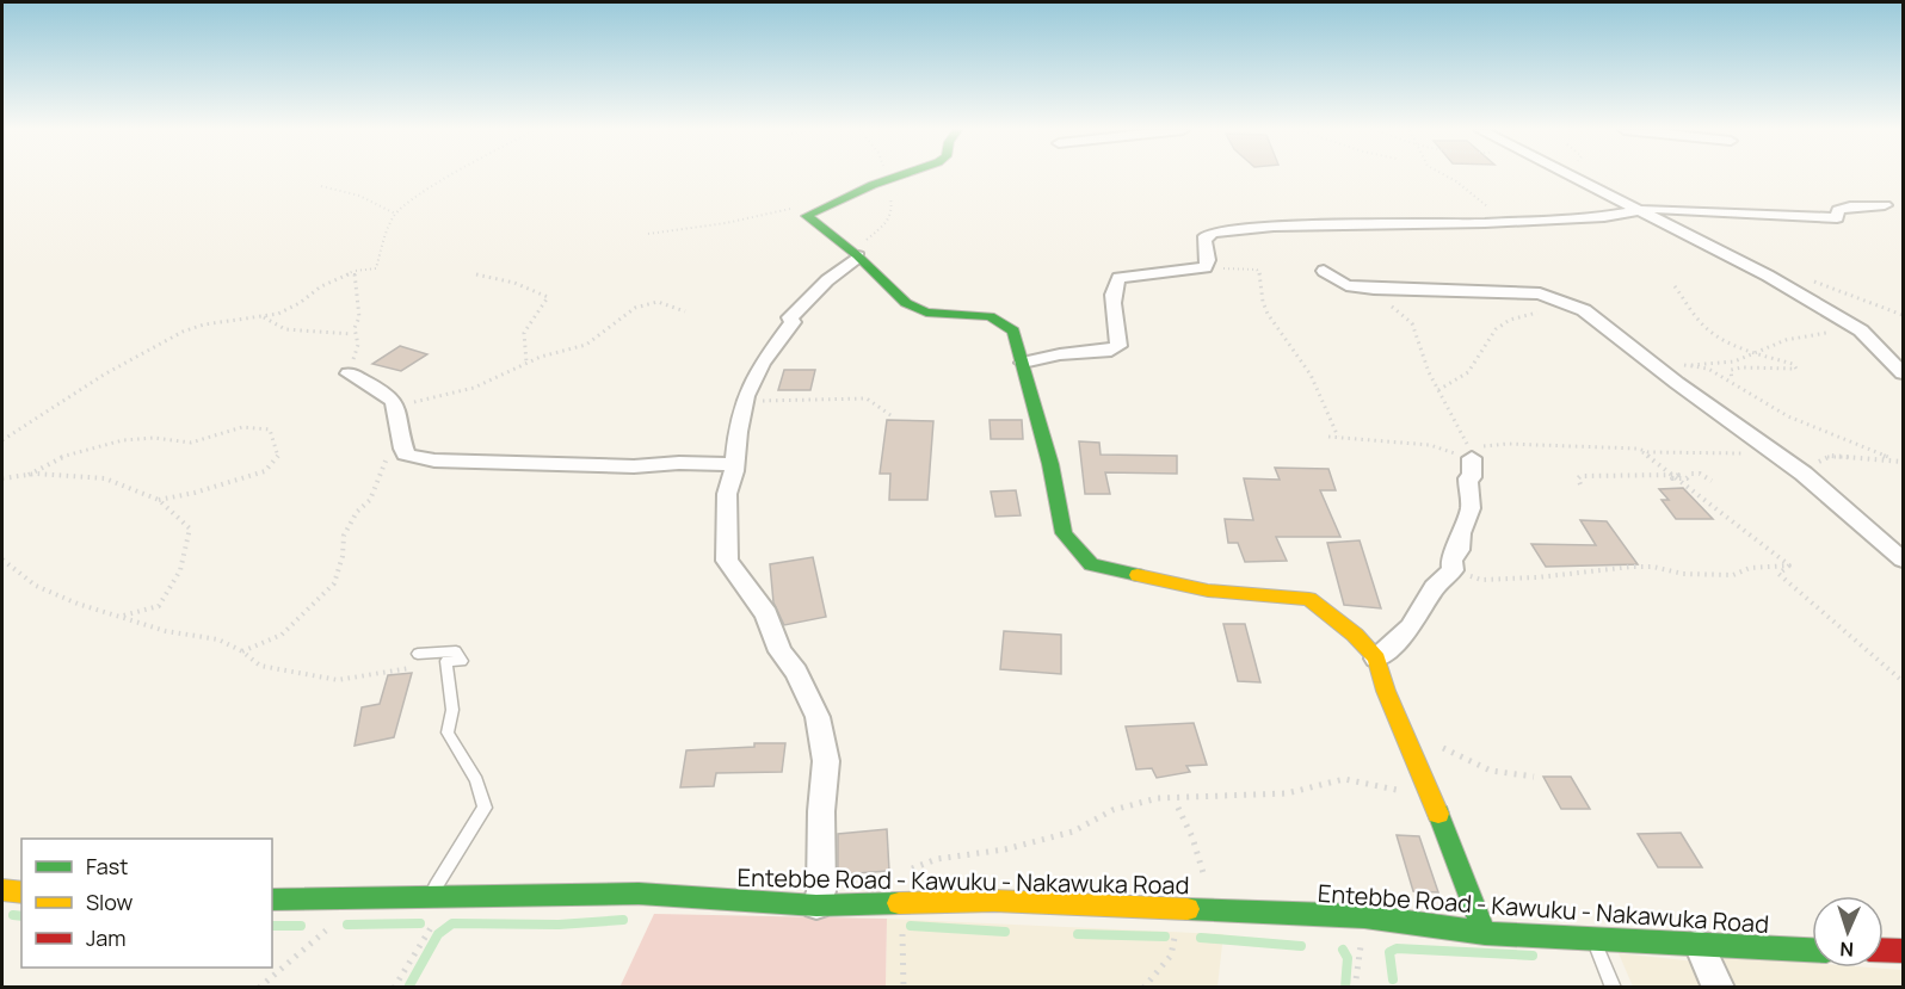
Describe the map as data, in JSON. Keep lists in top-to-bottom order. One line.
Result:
{"streets":{"street":["Entebbe Road - Kawuku - Nakawuka Road"]},"legend":["Fast","Slow","Jam"],"north":"bottom"}
